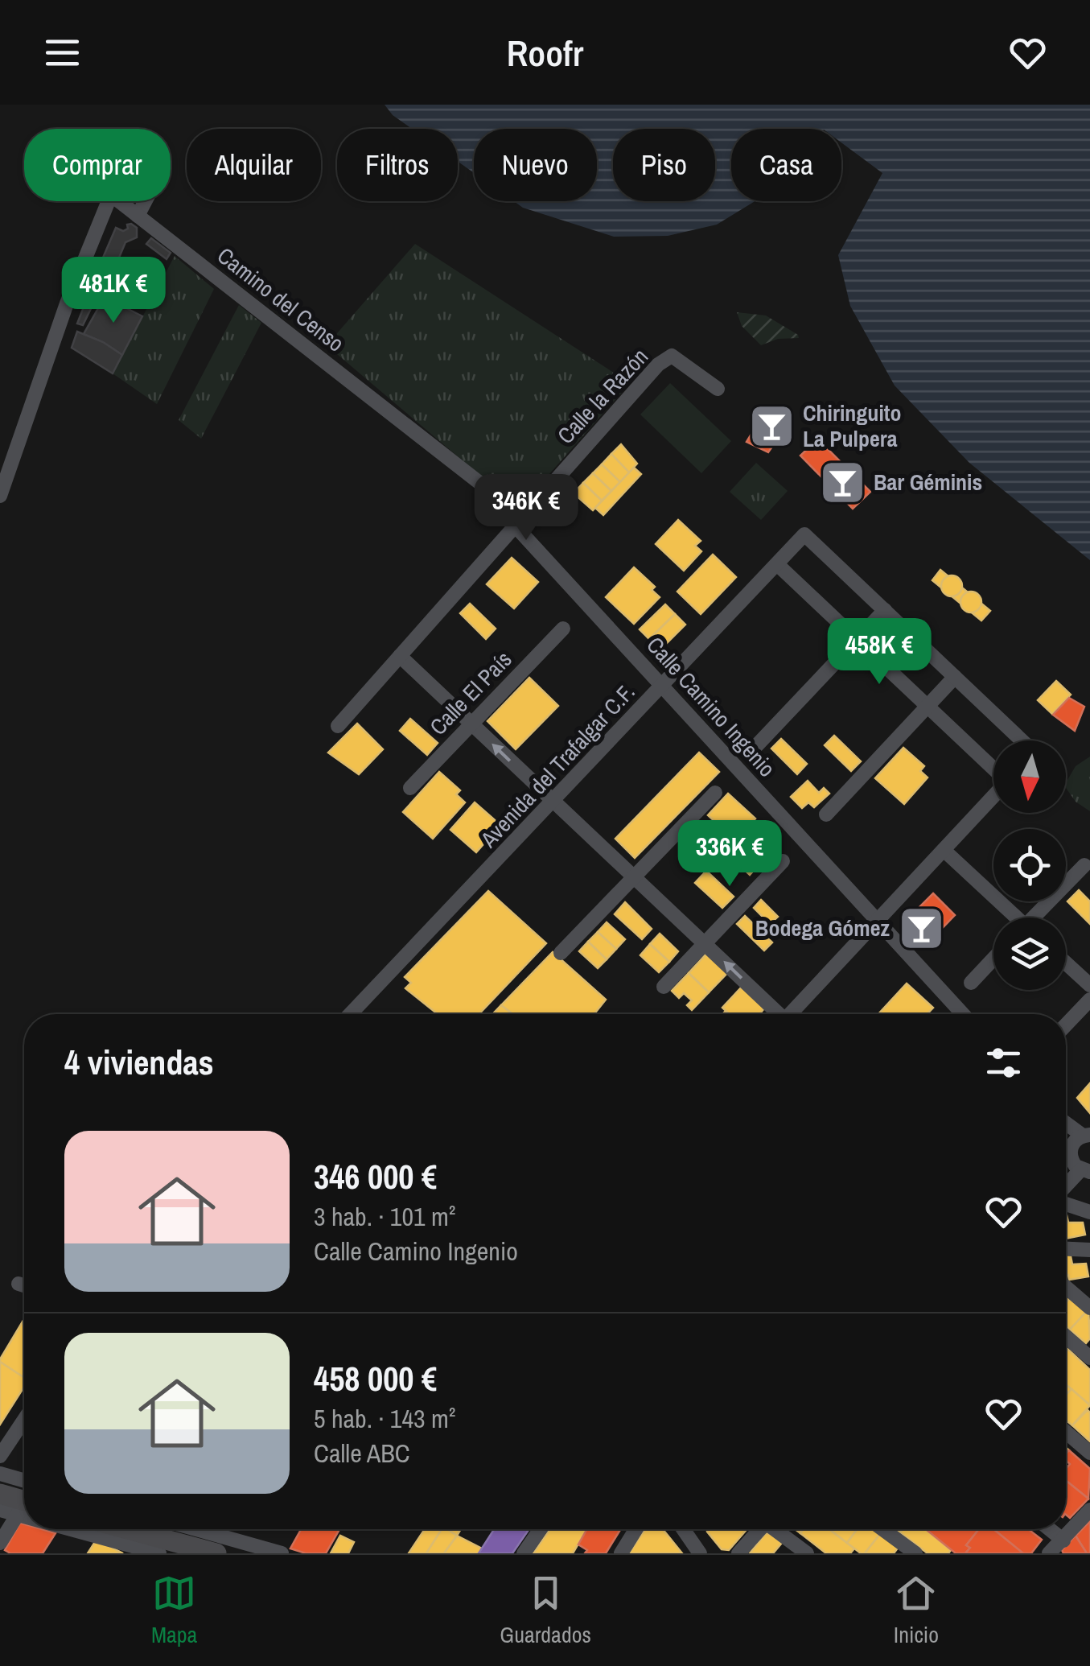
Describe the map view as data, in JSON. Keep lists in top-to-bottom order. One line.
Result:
{"streets":{"street":["Camino del Censo","Calle la Razón","Calle El País","Calle Camino Ingenio","Avenida del Trafalgar C.F."]},"crossings":[["Camino del Censo","Calle la Razón"],["Camino del Censo","Calle Camino Ingenio"],["Calle la Razón","Calle Camino Ingenio"],["Calle Camino Ingenio","Avenida del Trafalgar C.F."]],"places":{"bar":["Chiringuito La Pulpera","Bar Géminis","Bodega Gómez"]},"north":"bottom","page":{"header":"Roofr","chip":["Comprar","Alquilar","Filtros","Nuevo","Piso","Casa"],"price":["481K €","346K €","458K €","336K €"],"heading":"4 viviendas","list":[{"name":"346 000 €","note":"3 hab. · 101 m² · Calle Camino Ingenio"},{"name":"458 000 €","note":"5 hab. · 143 m² · Calle ABC"}],"tabs":["Mapa","Guardados","Inicio"]}}
